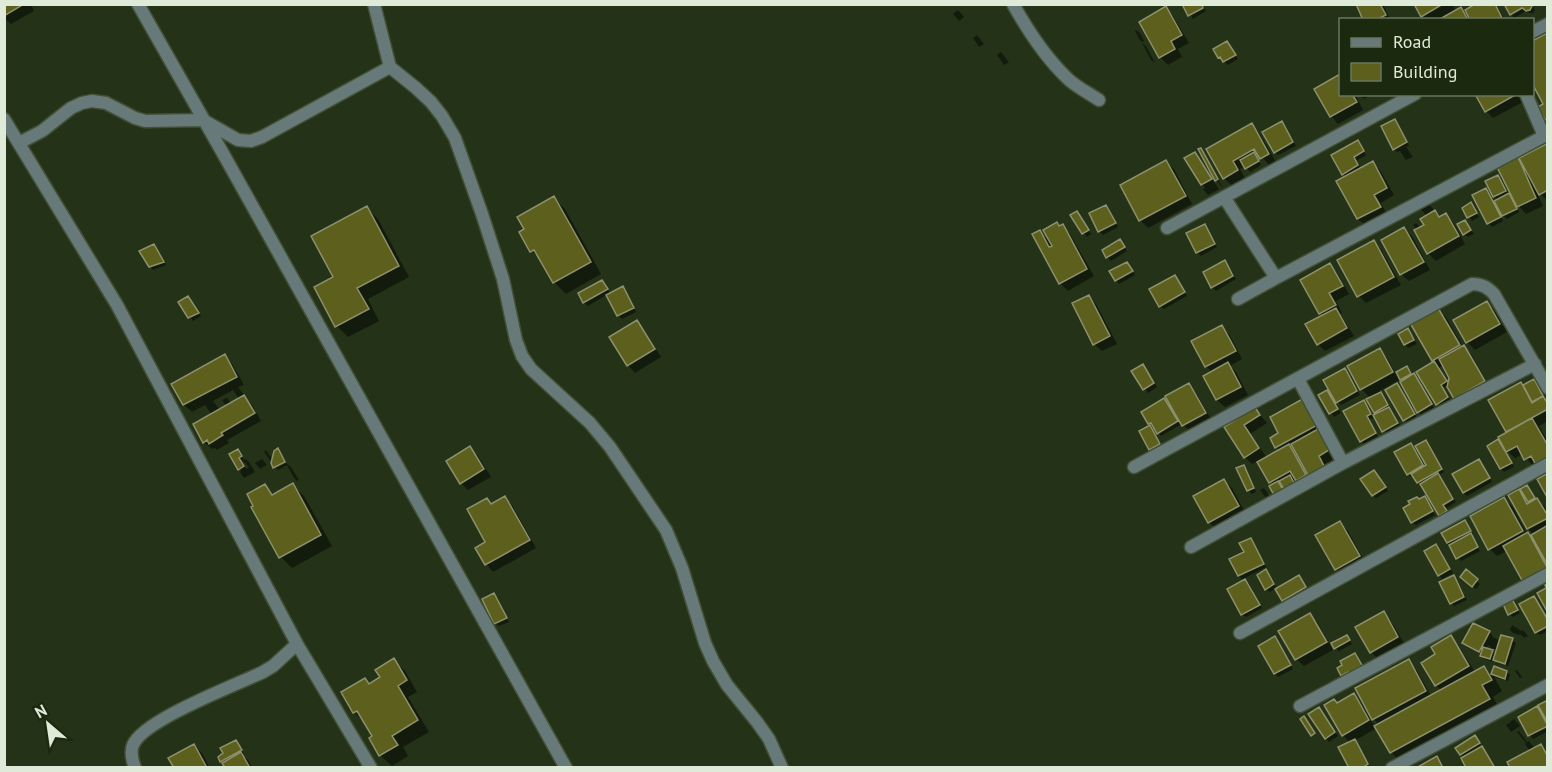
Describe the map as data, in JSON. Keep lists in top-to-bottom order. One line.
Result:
{"legend":["Road","Building"],"north":"top left"}
